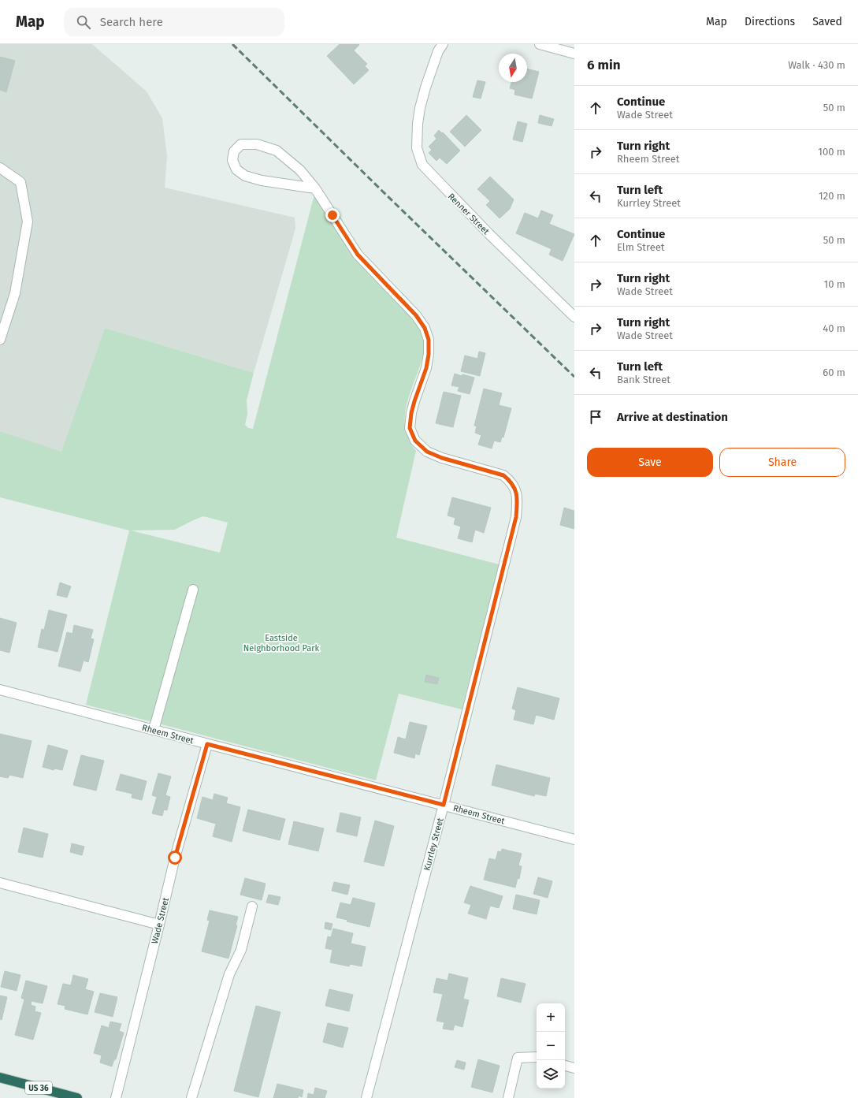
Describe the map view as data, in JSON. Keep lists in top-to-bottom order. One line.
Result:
{"streets":{"highway":["US 36"],"street":["Renner Street","Rheem Street","Kurrley Street","Wade Street"]},"crossings":[["Rheem Street","Kurrley Street"],["Rheem Street","Wade Street"]],"parks":["Eastside Neighborhood Park"],"north":"bottom","page":{"header":"Map","search":"Search here","nav":["Map","Directions","Saved"],"heading":["6 min","Walk · 430 m"],"list":[["Continue","Wade Street","50 m"],["Turn right","Rheem Street","100 m"],["Turn left","Kurrley Street","120 m"],["Continue","Elm Street","50 m"],["Turn right","Wade Street","10 m"],["Turn right","Wade Street","40 m"],["Turn left","Bank Street","60 m"],"Arrive at destination"],"buttons":["Save","Share"],"map_buttons":["+","−"]}}
